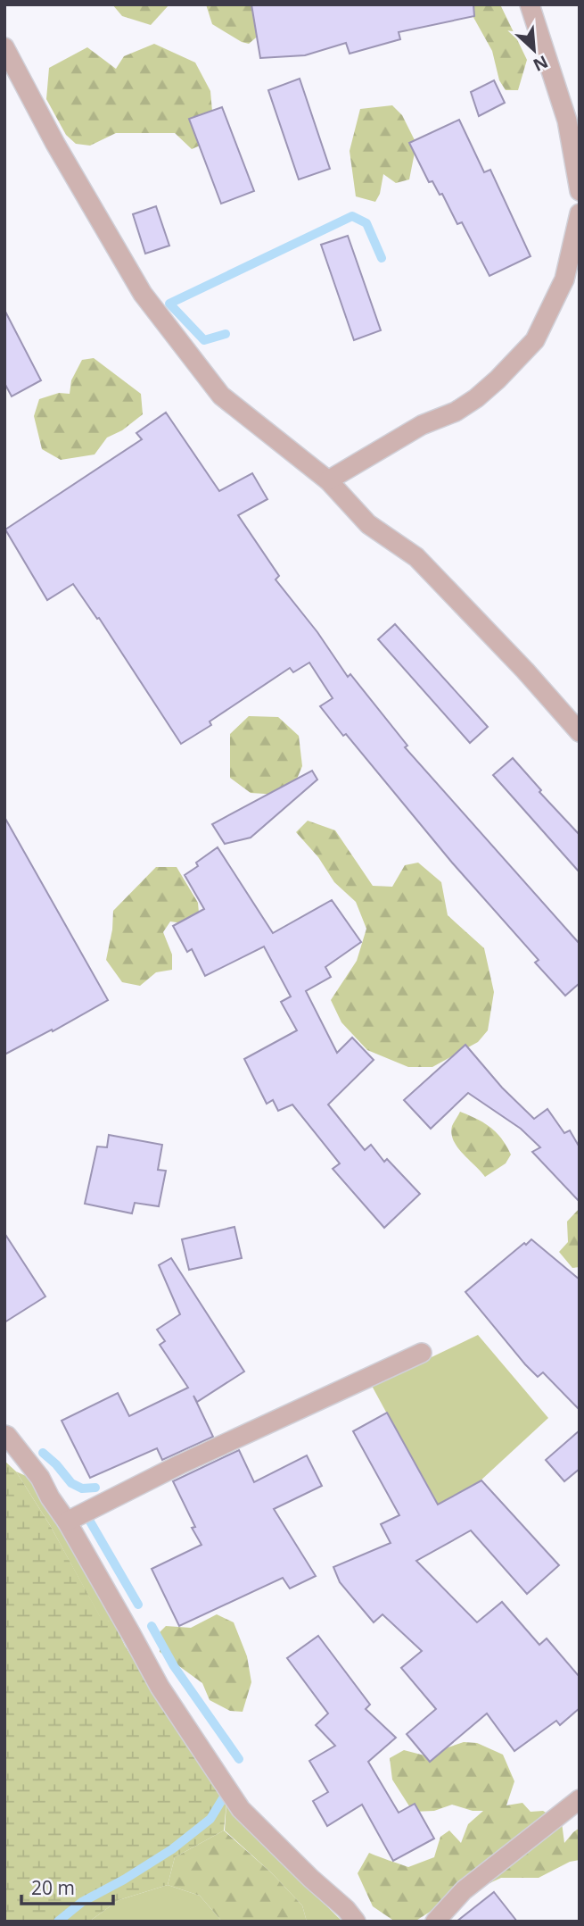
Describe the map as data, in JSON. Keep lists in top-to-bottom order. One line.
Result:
{"scale_bar":"20 m","north":"bottom right"}
